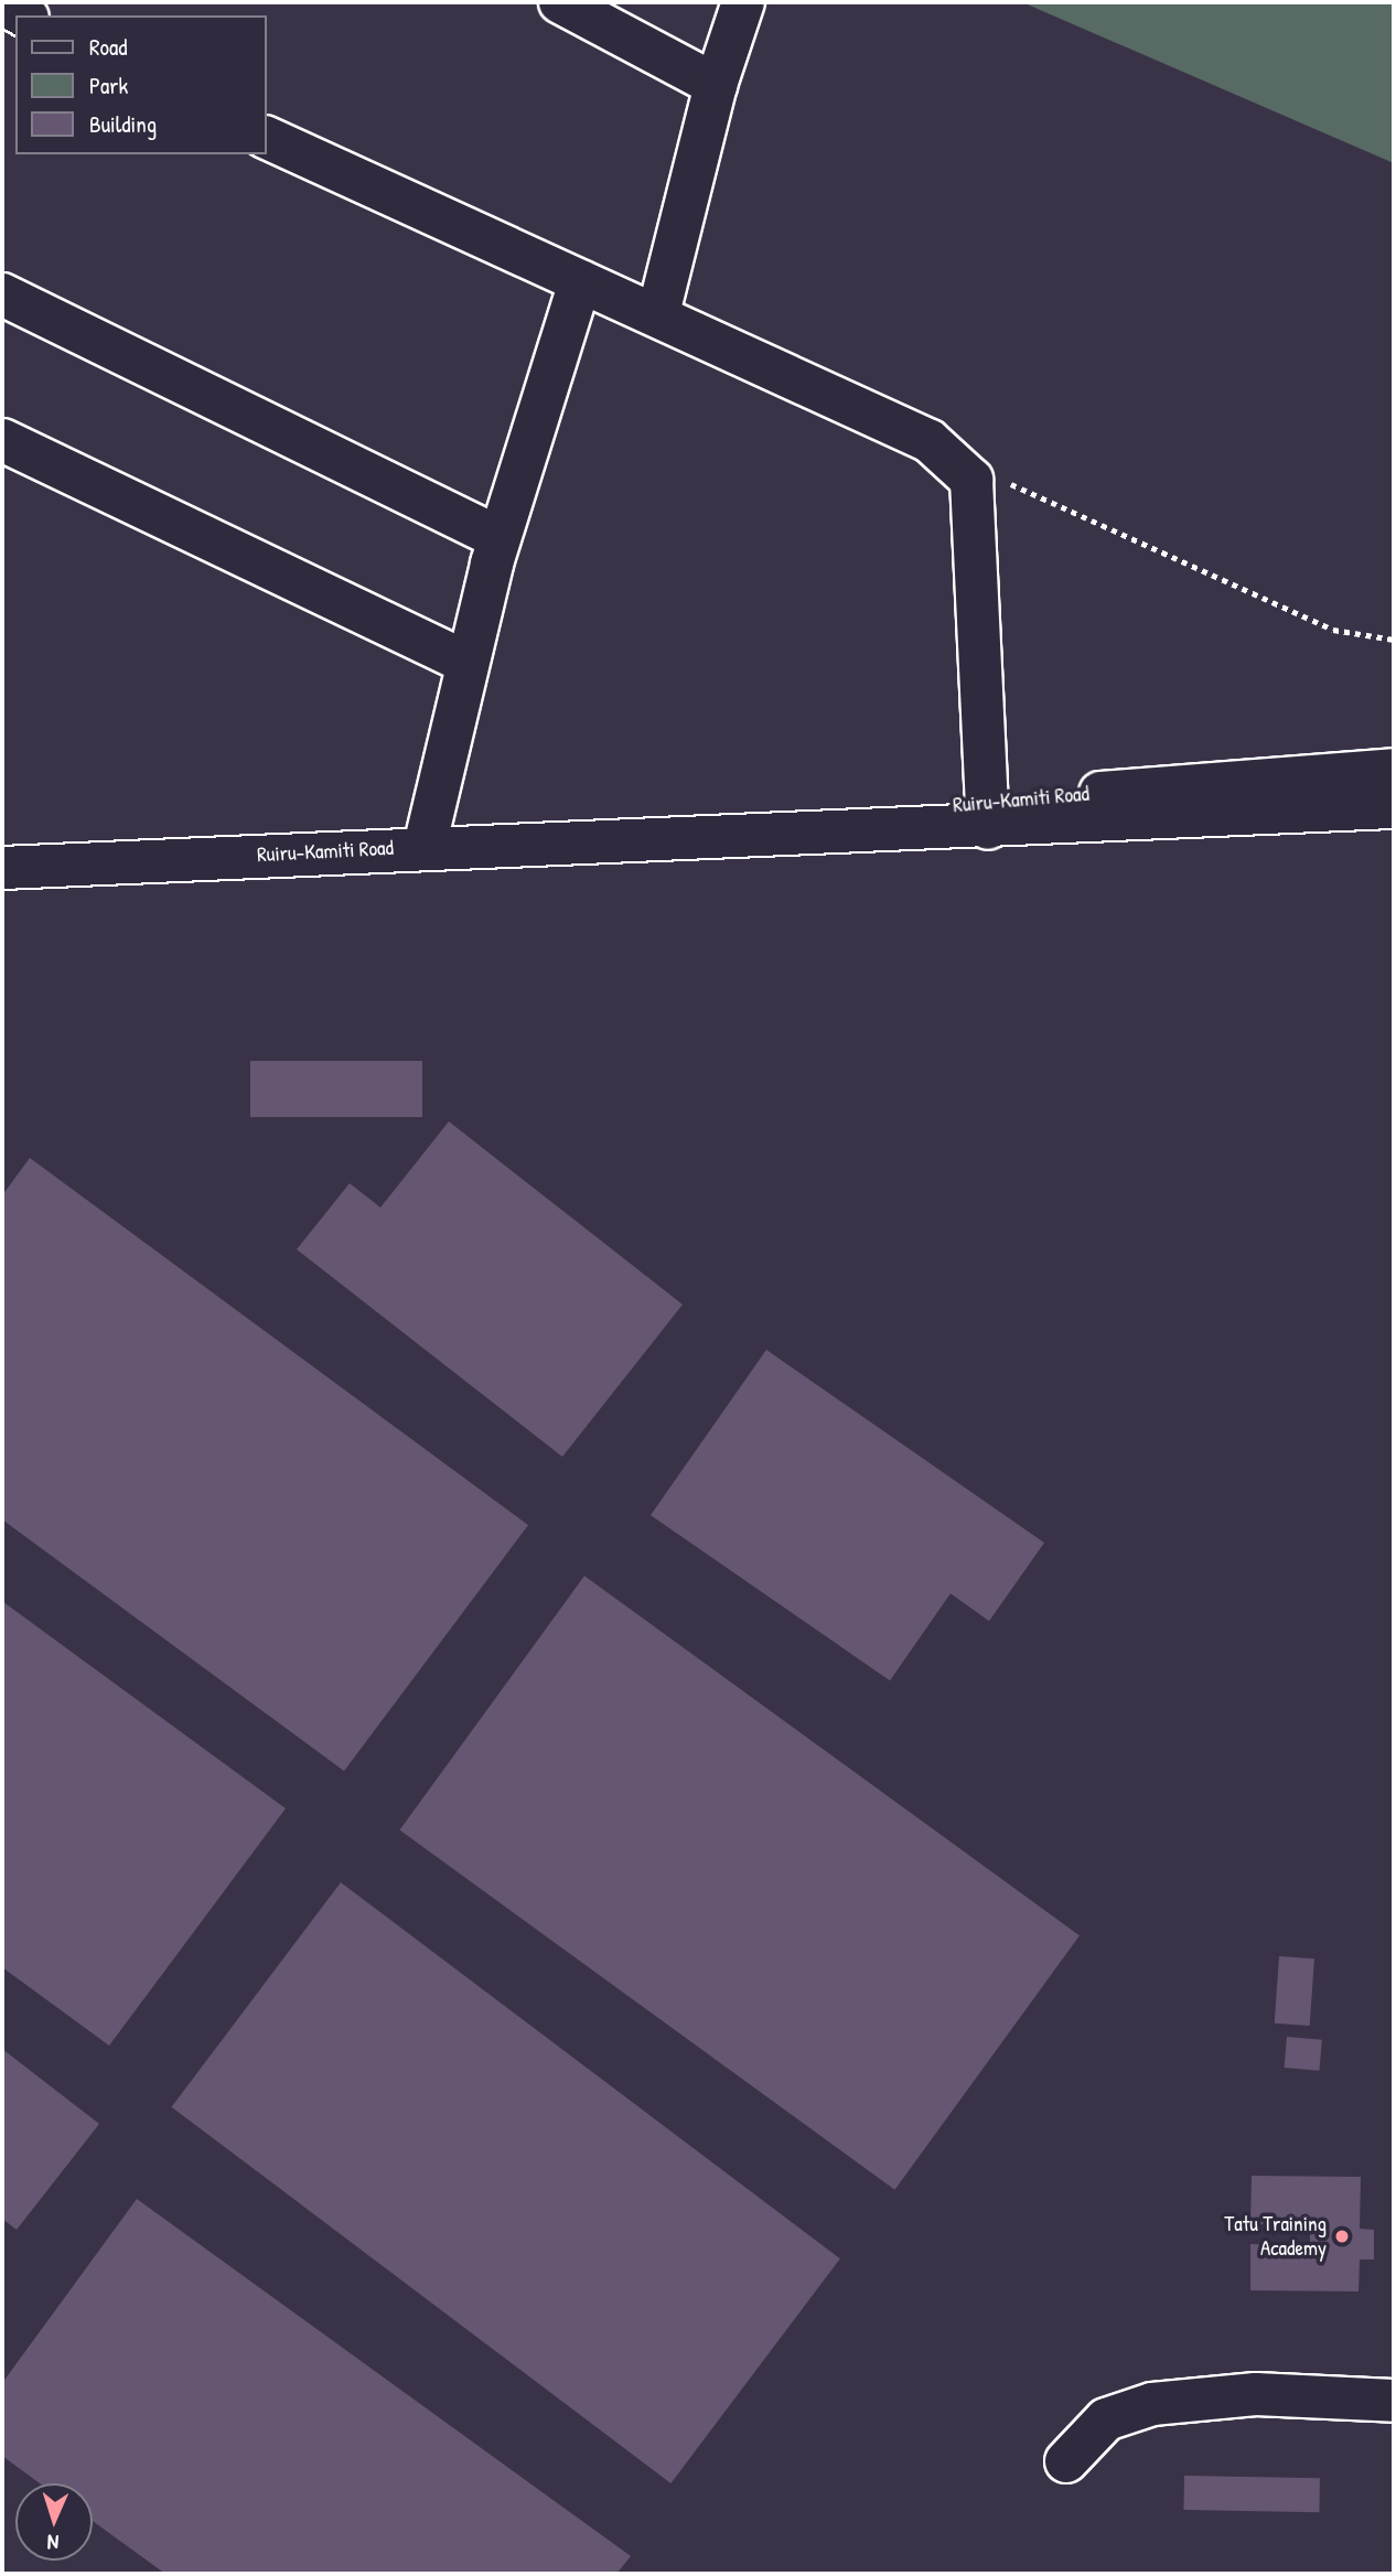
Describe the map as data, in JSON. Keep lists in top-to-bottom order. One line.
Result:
{"streets":{"street":["Ruiru-Kamiti Road"]},"places":["Tatu Training Academy"],"legend":["Road","Park","Building"],"north":"bottom"}
